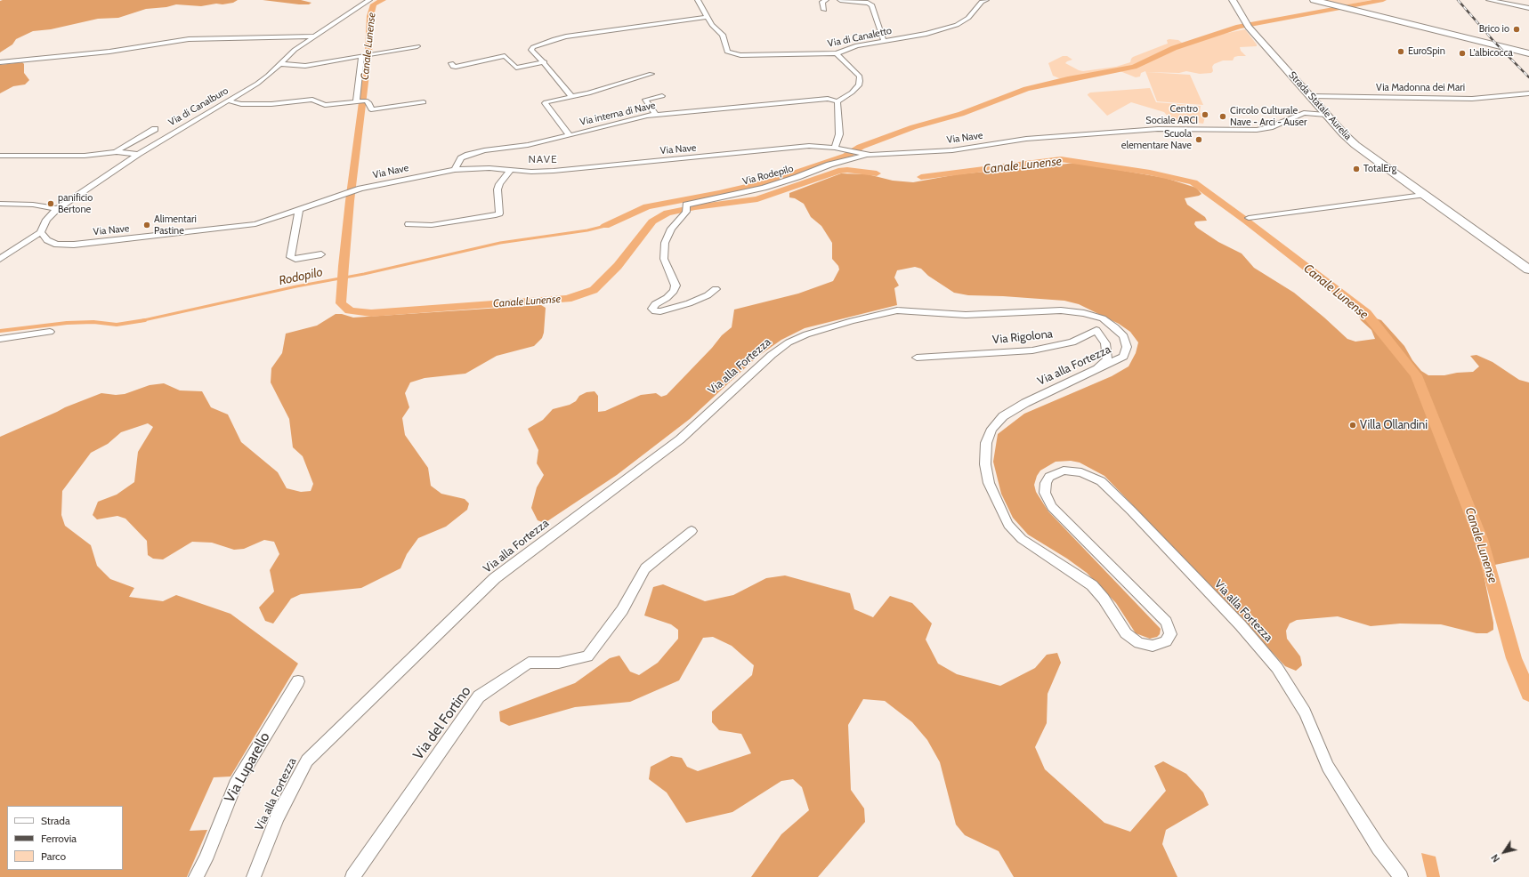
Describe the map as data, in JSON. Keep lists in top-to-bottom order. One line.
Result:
{"streets":{"main road":["Strada Statale Aurelia"],"street":["Via di Canaletto","Via Madonna dei Mari","Via di Canalburo","Via interna di Nave","Via Nave","Via Rodepilo","Via Rigolona","Via alla Fortezza","Via del Fortino","Via Luparello"]},"crossings":[["Via Madonna dei Mari","Strada Statale Aurelia"],["Strada Statale Aurelia","Via Nave"],["Via di Canalburo","Via Nave"],["Via interna di Nave","Via Nave"],["Via Nave","Via Rodepilo"],["Via Rigolona","Via alla Fortezza"]],"districts":["NAVE"],"water":["Canale Lunense","Rodopilo"],"places":["Brico io","EuroSpin","L'albicocca","Centro Sociale ARCI","Circolo Culturale Nave - Arci - Auser","Scuola elementare Nave","TotalErg","panificio Bertone","Alimentari Pastine","Villa Ollandini"],"legend":["Strada","Ferrovia","Parco"],"north":"bottom left"}
